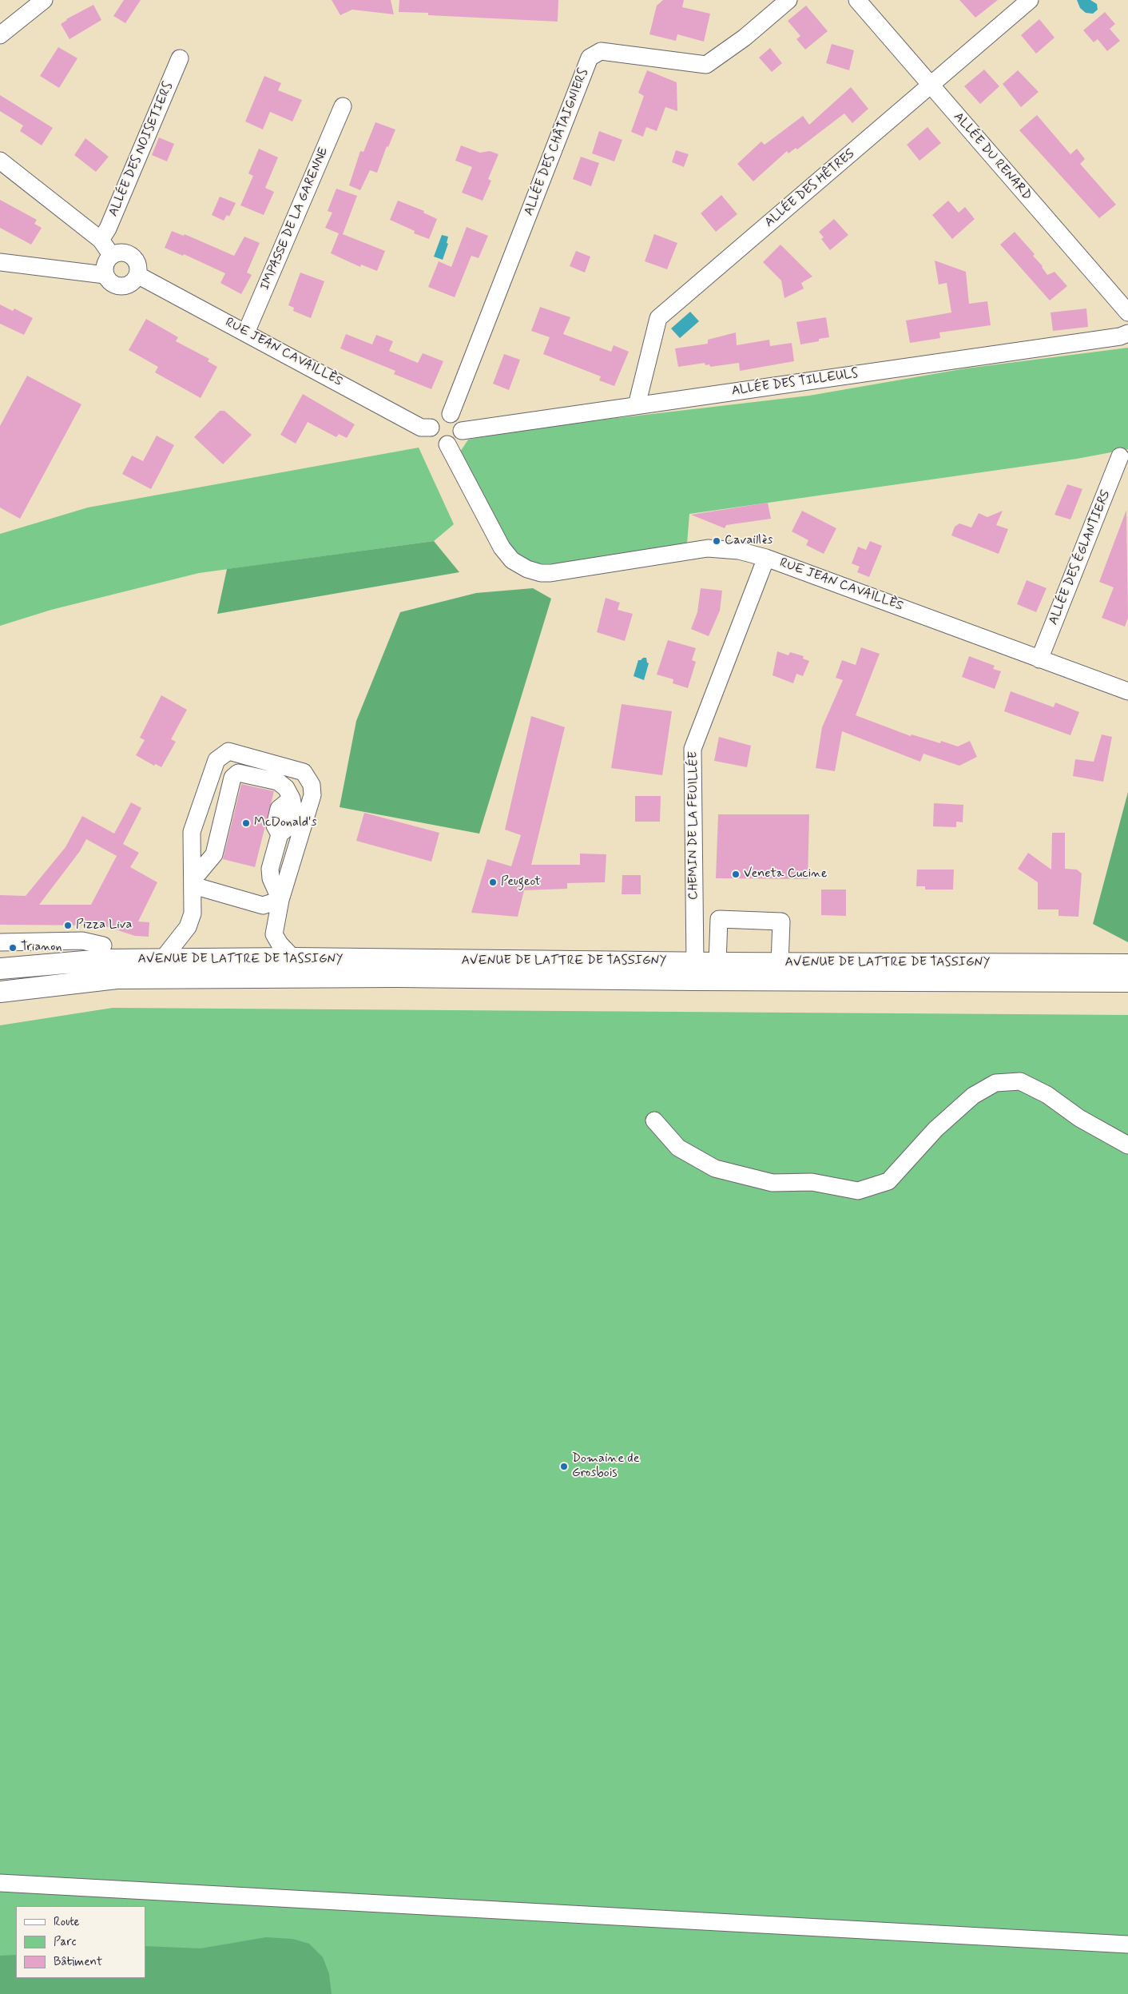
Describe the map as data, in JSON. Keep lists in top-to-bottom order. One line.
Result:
{"streets":{"main road":["AVENUE DE LATTRE DE TASSIGNY"],"street":["ALLÉE DES CHÂTAIGNIERS","ALLÉE DES NOISETIERS","ALLÉE DU RENARD","ALLÉE DES HÊTRES","IMPASSE DE LA GARENNE","RUE JEAN CAVAILLÈS","ALLÉE DES TILLEULS","ALLÉE DES ÉGLANTIERS","CHEMIN DE LA FEUILLÉE"]},"crossings":[["ALLÉE DES CHÂTAIGNIERS","RUE JEAN CAVAILLÈS"],["ALLÉE DES CHÂTAIGNIERS","ALLÉE DES TILLEULS"],["ALLÉE DU RENARD","ALLÉE DES HÊTRES"],["ALLÉE DES HÊTRES","ALLÉE DES TILLEULS"],["IMPASSE DE LA GARENNE","RUE JEAN CAVAILLÈS"],["RUE JEAN CAVAILLÈS","ALLÉE DES TILLEULS"],["RUE JEAN CAVAILLÈS","ALLÉE DES ÉGLANTIERS"],["RUE JEAN CAVAILLÈS","CHEMIN DE LA FEUILLÉE"],["CHEMIN DE LA FEUILLÉE","AVENUE DE LATTRE DE TASSIGNY"]],"places":["Cavaillès","McDonald's","Veneta Cucine","Peugeot","Pizza Liva","Trianon","Domaine de Grosbois"],"legend":["Route","Parc","Bâtiment"]}
